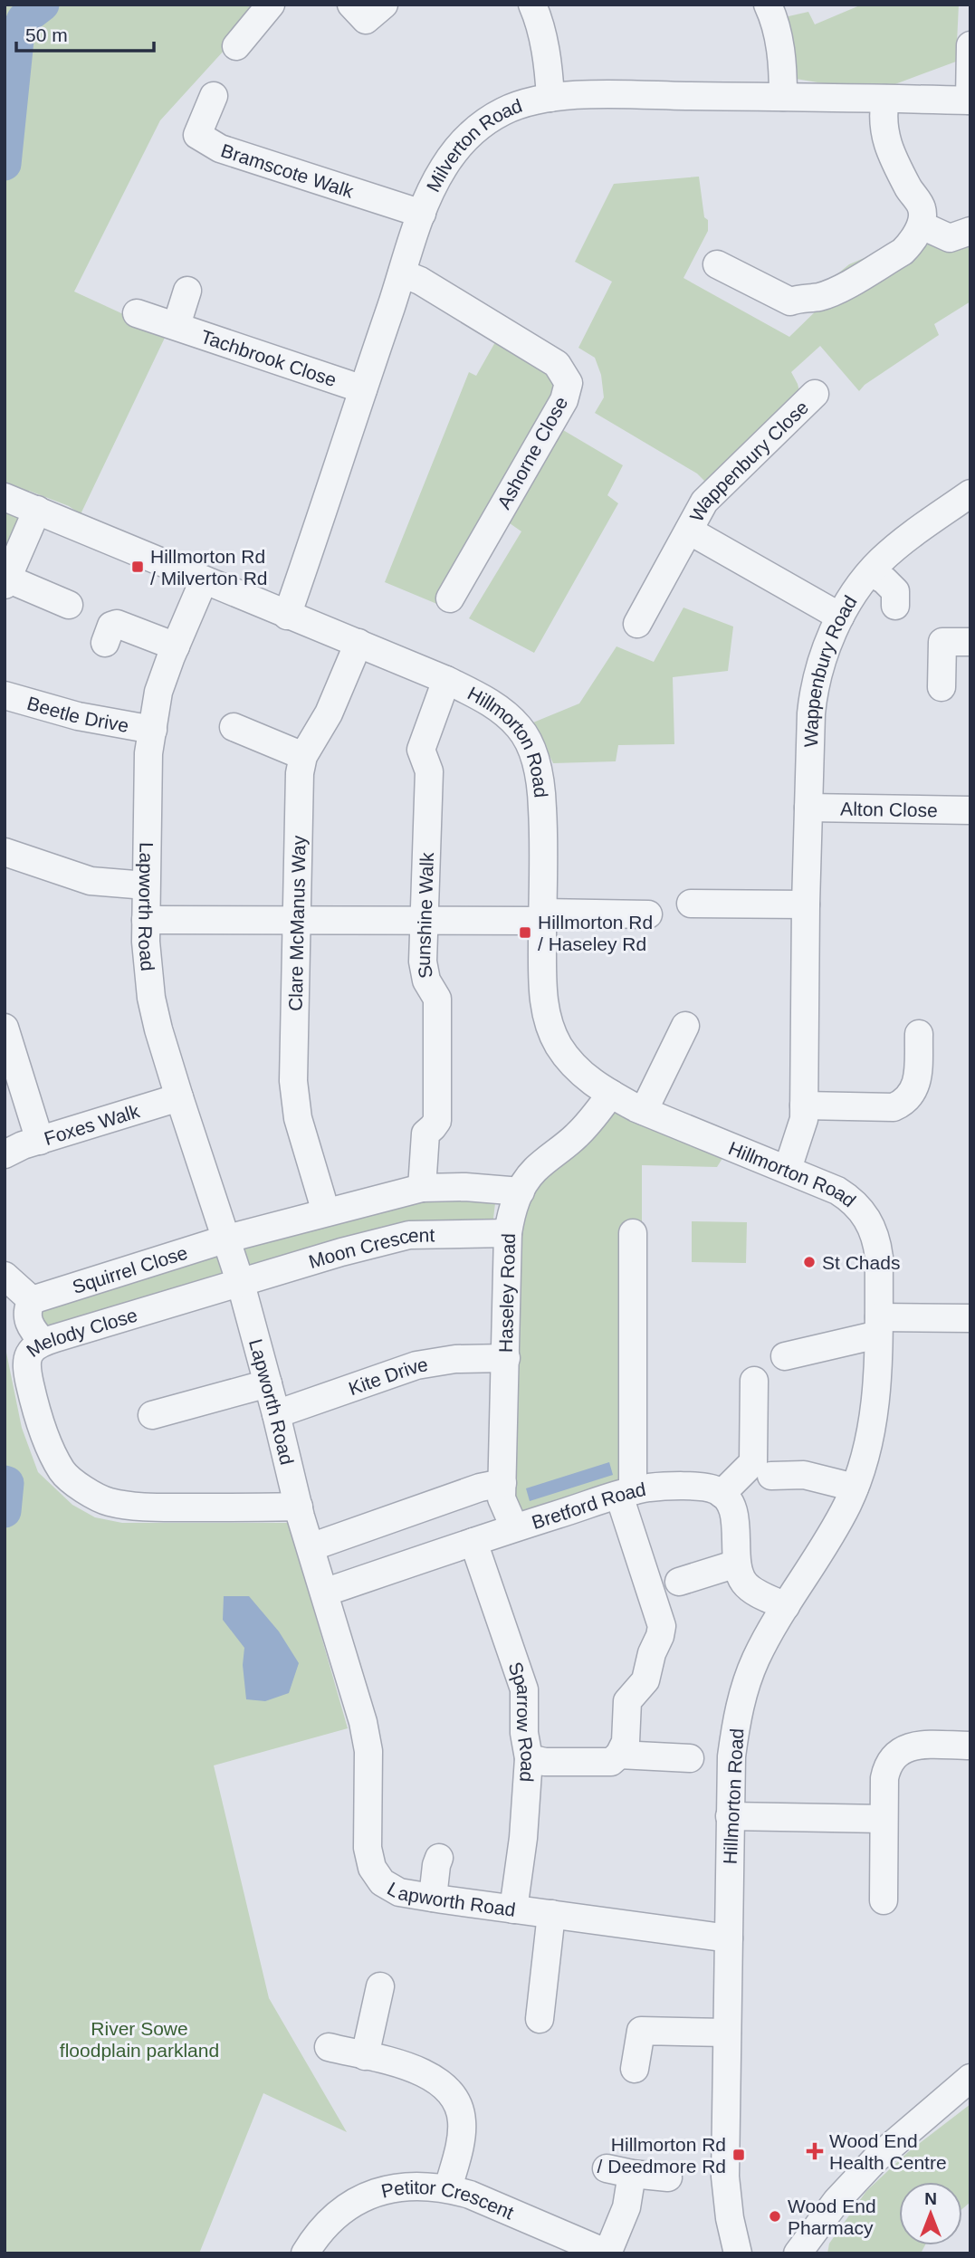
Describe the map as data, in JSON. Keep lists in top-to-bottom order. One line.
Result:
{"streets":{"street":["Milverton Road","Bramscote Walk","Tachbrook Close","Ashorne Close","Wappenbury Close","Wappenbury Road","Beetle Drive","Hillmorton Road","Alton Close","Lapworth Road","Sunshine Walk","Clare McManus Way","Foxes Walk","Moon Crescent","Squirrel Close","Haseley Road","Melody Close","Kite Drive","Bretford Road","Sparrow Road","Petitor Crescent"]},"crossings":[["Milverton Road","Bramscote Walk"],["Milverton Road","Tachbrook Close"],["Milverton Road","Ashorne Close"],["Milverton Road","Hillmorton Road"],["Wappenbury Close","Wappenbury Road"],["Wappenbury Road","Hillmorton Road"],["Wappenbury Road","Alton Close"],["Beetle Drive","Lapworth Road"],["Hillmorton Road","Lapworth Road"],["Hillmorton Road","Sunshine Walk"],["Hillmorton Road","Clare McManus Way"],["Hillmorton Road","Haseley Road"],["Lapworth Road","Foxes Walk"],["Lapworth Road","Moon Crescent"],["Lapworth Road","Squirrel Close"],["Lapworth Road","Melody Close"],["Lapworth Road","Kite Drive"],["Lapworth Road","Bretford Road"],["Lapworth Road","Sparrow Road"],["Moon Crescent","Haseley Road"],["Moon Crescent","Melody Close"],["Haseley Road","Kite Drive"],["Haseley Road","Bretford Road"],["Bretford Road","Sparrow Road"]],"parks":["River Sowe floodplain parkland"],"places":{"transit":["Hillmorton Rd / Milverton Rd","Hillmorton Rd / Haseley Rd","Hillmorton Rd / Deedmore Rd"],"other":["St Chads","Wood End Pharmacy"],"health":["Wood End Health Centre"]},"scale_bar":"50 m","north":"top"}
